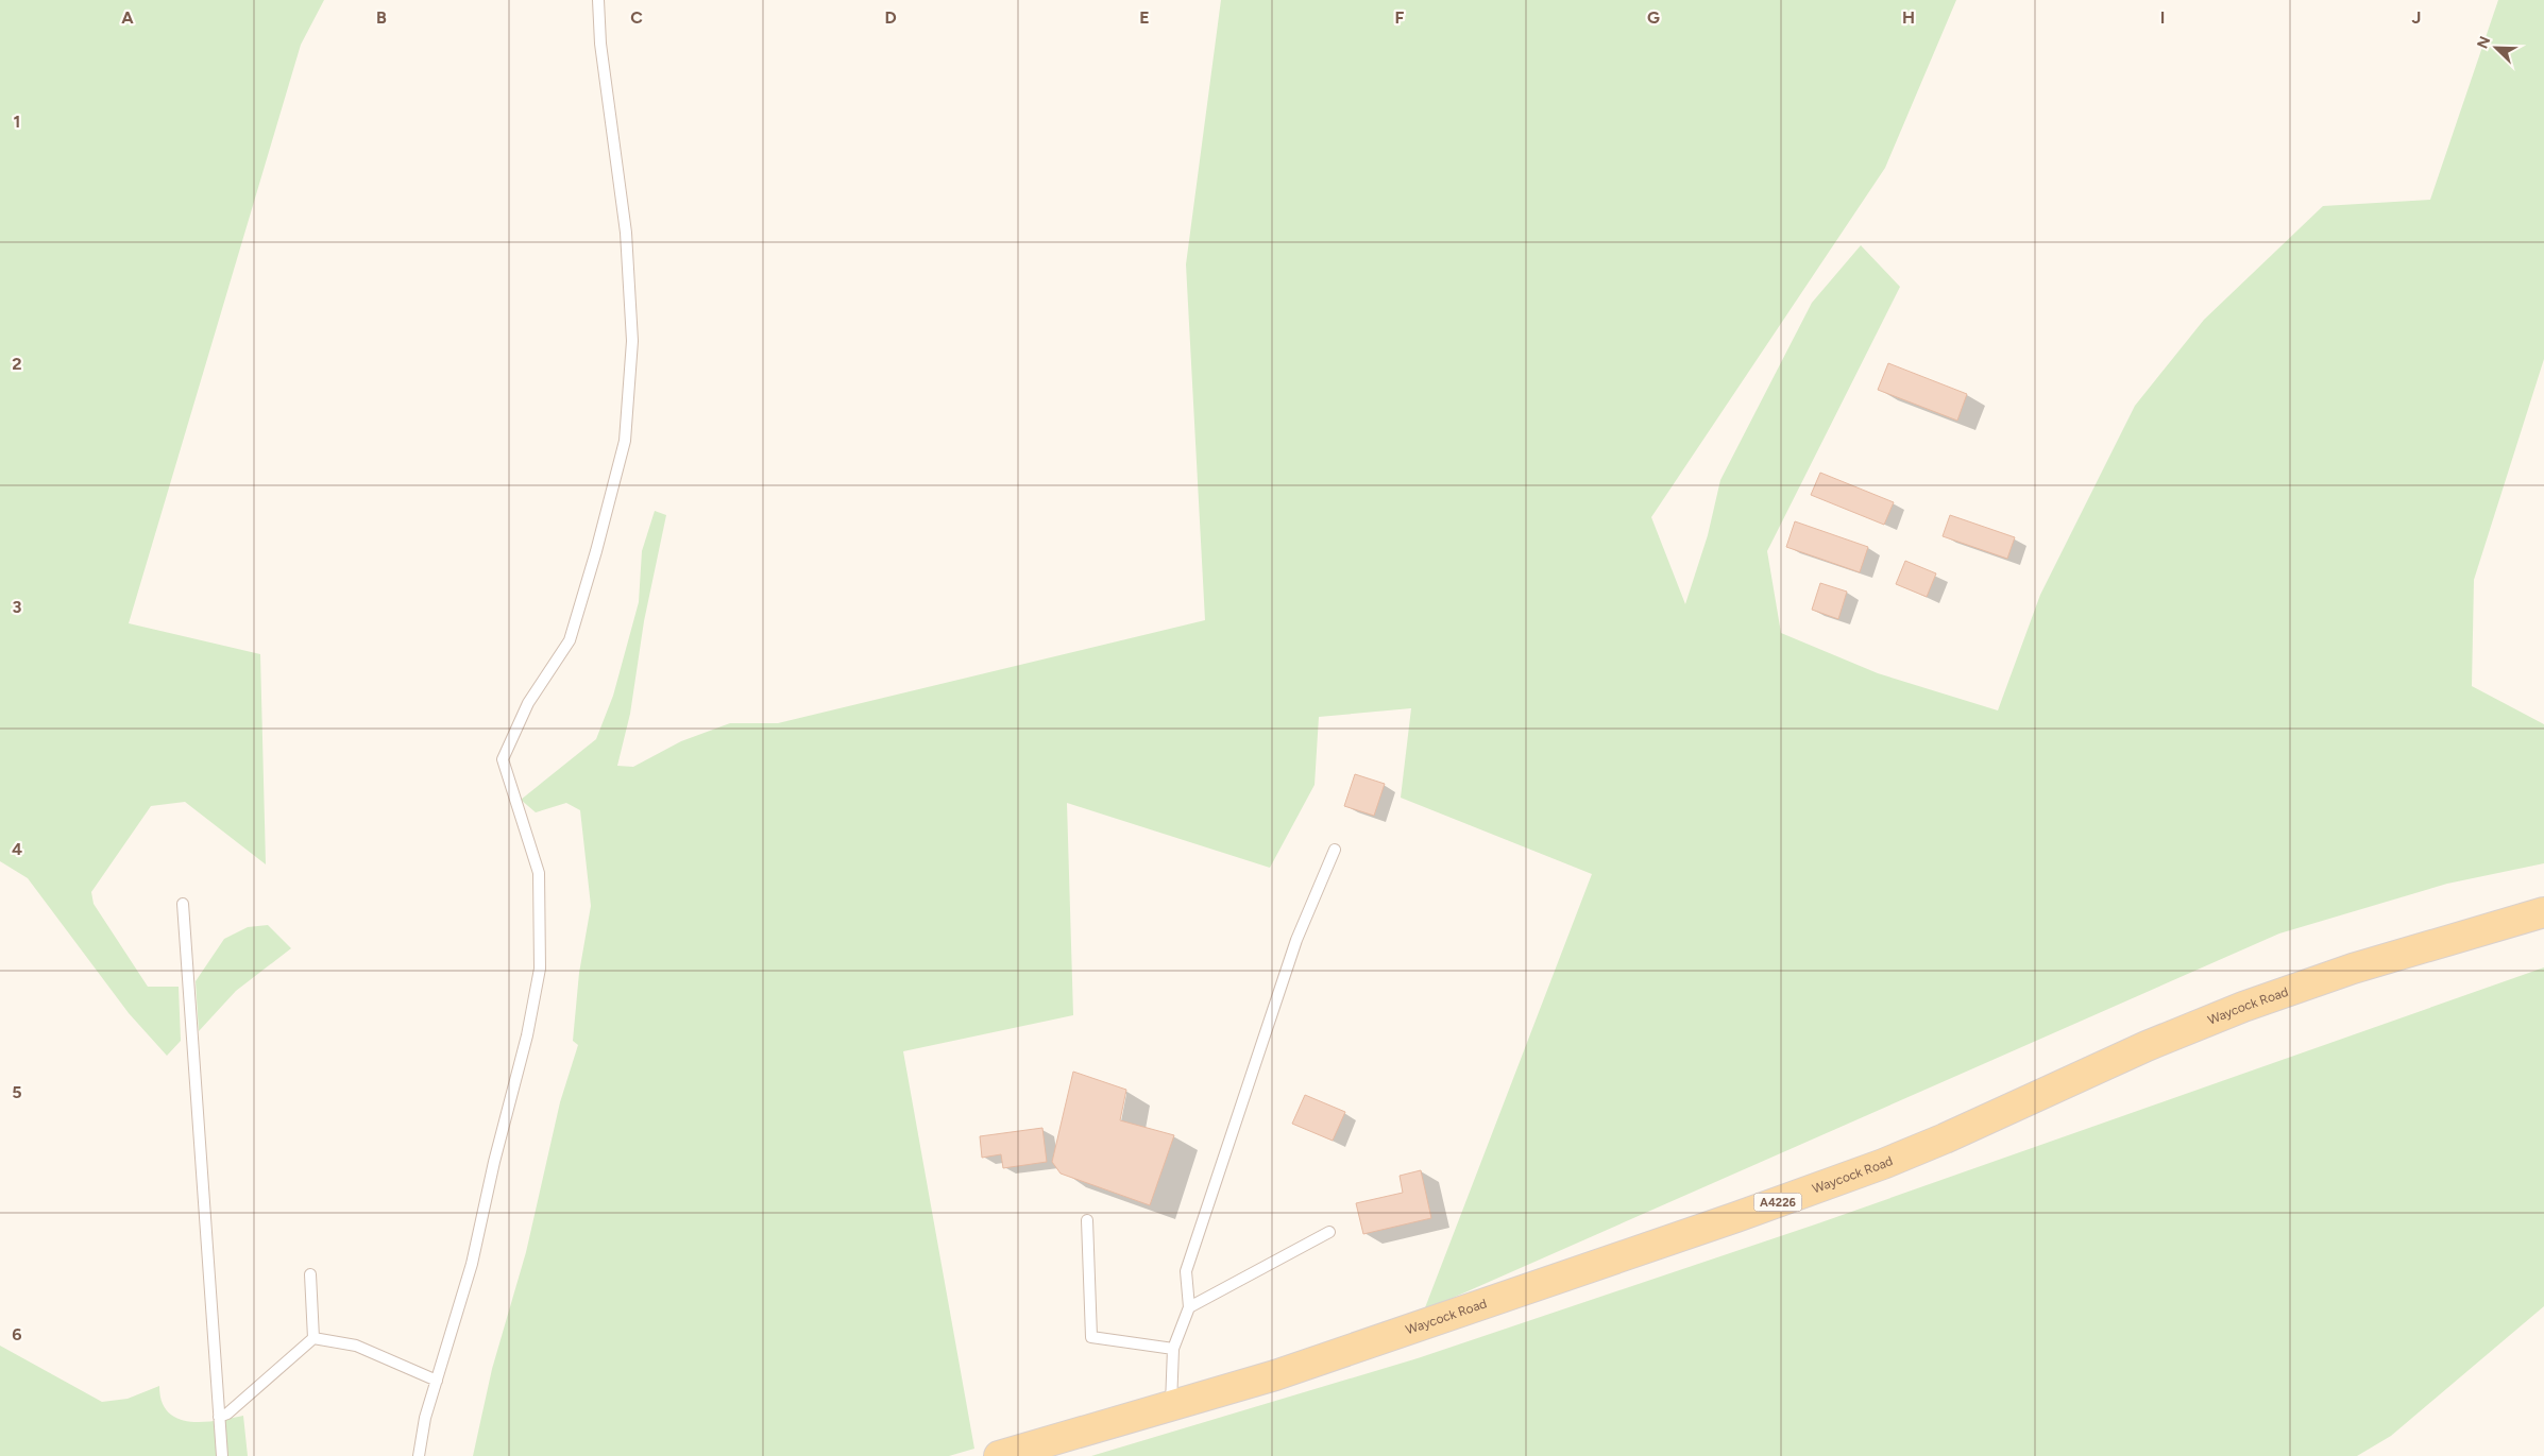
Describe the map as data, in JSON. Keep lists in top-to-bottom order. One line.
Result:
{"streets":{"main road":["Waycock Road","A4226"]},"north":"top left","grid":{"columns":["A","B","C","D","E","F","G","H","I","J"],"rows":["1","2","3","4","5","6"]}}
